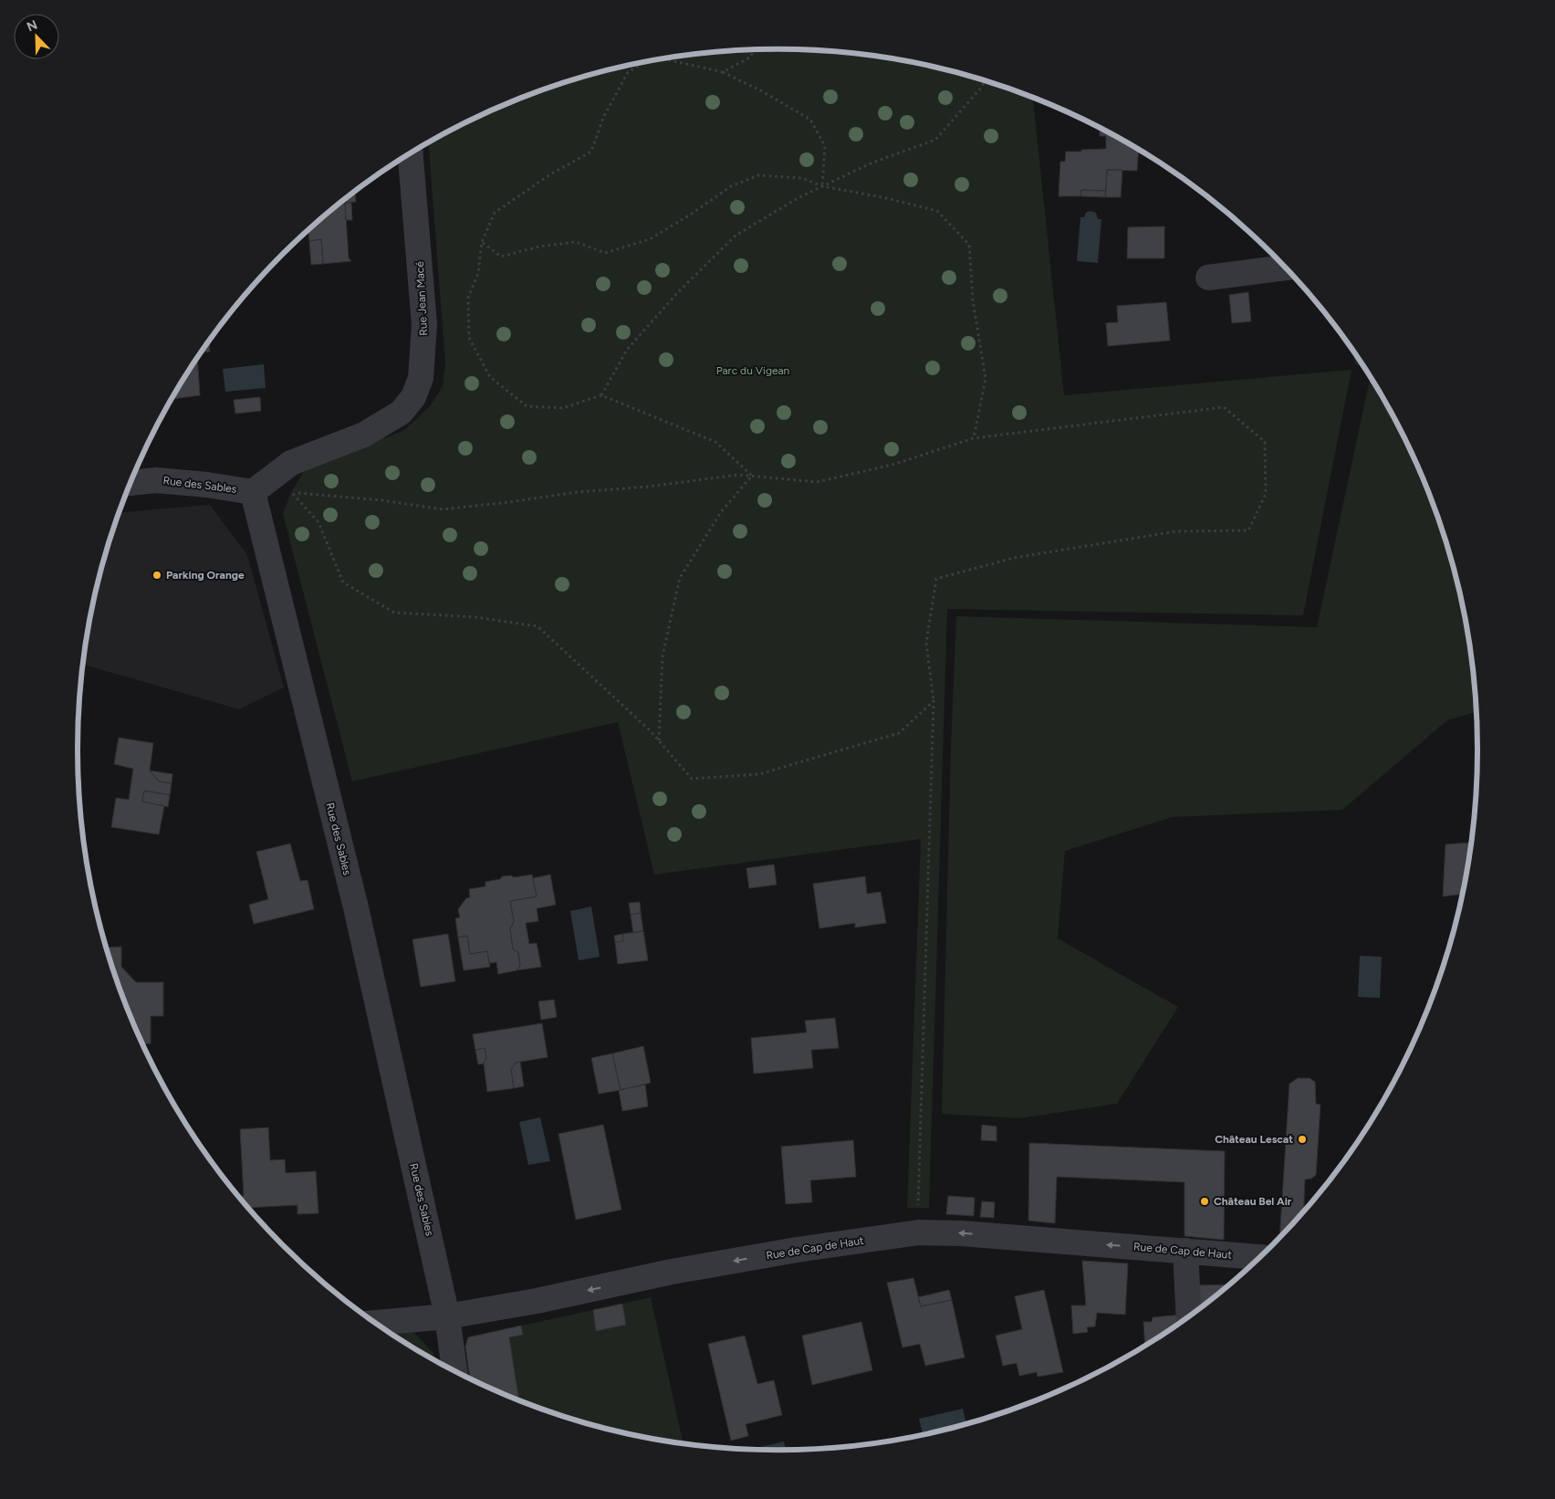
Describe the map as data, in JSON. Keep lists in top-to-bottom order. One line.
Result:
{"streets":{"street":["Rue Jean Macé","Rue des Sables","Rue de Cap de Haut"]},"crossings":[["Rue Jean Macé","Rue des Sables"],["Rue des Sables","Rue de Cap de Haut"]],"one_way":["Rue de Cap de Haut"],"parks":["Parc du Vigean"],"places":["Parking Orange","Château Lescat","Château Bel Air"],"north":"top left"}
